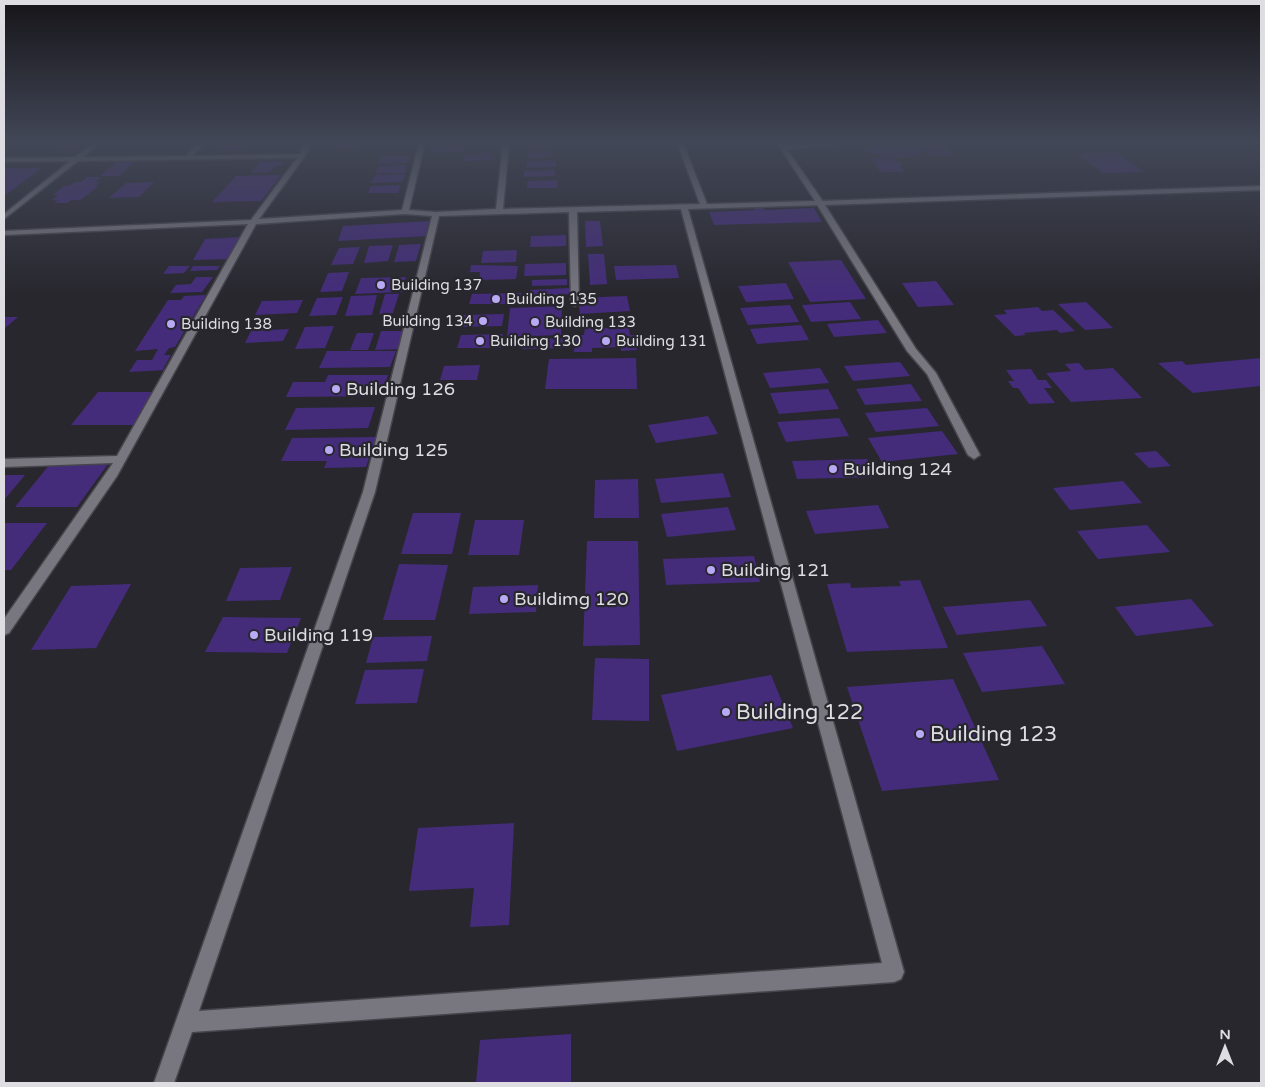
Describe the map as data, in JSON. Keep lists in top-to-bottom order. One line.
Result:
{"places":["Building 137","Building 135","Building 134","Building 133","Building 138","Building 130","Building 131","Building 126","Building 125","Building 124","Building 121","Buildimg 120","Building 119","Building 122","Building 123"],"north":"top"}
